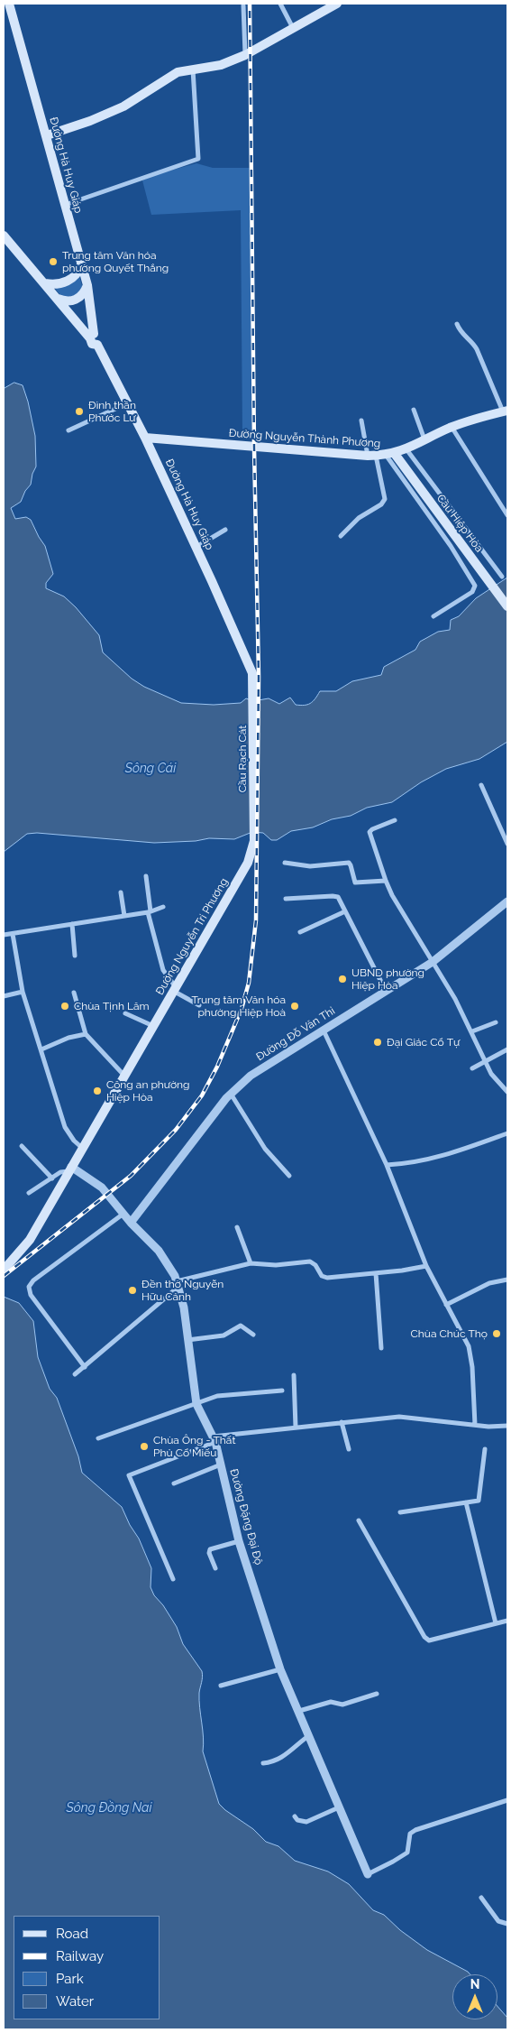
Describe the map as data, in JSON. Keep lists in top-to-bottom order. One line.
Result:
{"streets":{"main road":["Đường Hà Huy Giáp","Đường Nguyễn Thành Phương","Cầu Hiệp Hòa","Cầu Rạch Cát","Đường Nguyễn Tri Phương"],"street":["Đường Đỗ Văn Thi","Đường Đặng Đại Độ"]},"crossings":[["Đường Hà Huy Giáp","Đường Nguyễn Thành Phương"],["Đường Hà Huy Giáp","Cầu Rạch Cát"],["Đường Nguyễn Thành Phương","Cầu Hiệp Hòa"],["Cầu Rạch Cát","Đường Nguyễn Tri Phương"],["Đường Nguyễn Tri Phương","Đường Đặng Đại Độ"],["Đường Đỗ Văn Thi","Đường Đặng Đại Độ"]],"water":["Sông Cái","Sông Đồng Nai"],"places":["Trung tâm Văn hóa phường Quyết Thắng","Đình thần Phước Lư","UBND phường Hiệp Hòa","Chùa Tịnh Lâm","Trung tâm Văn hóa phường Hiệp Hoà","Đại Giác Cổ Tự","Công an phường Hiệp Hòa","Đền thờ Nguyễn Hữu Cảnh","Chùa Chúc Thọ","Chùa Ông - Thất Phủ Cổ Miếu"],"legend":["Road","Railway","Park","Water"],"north":"top"}
